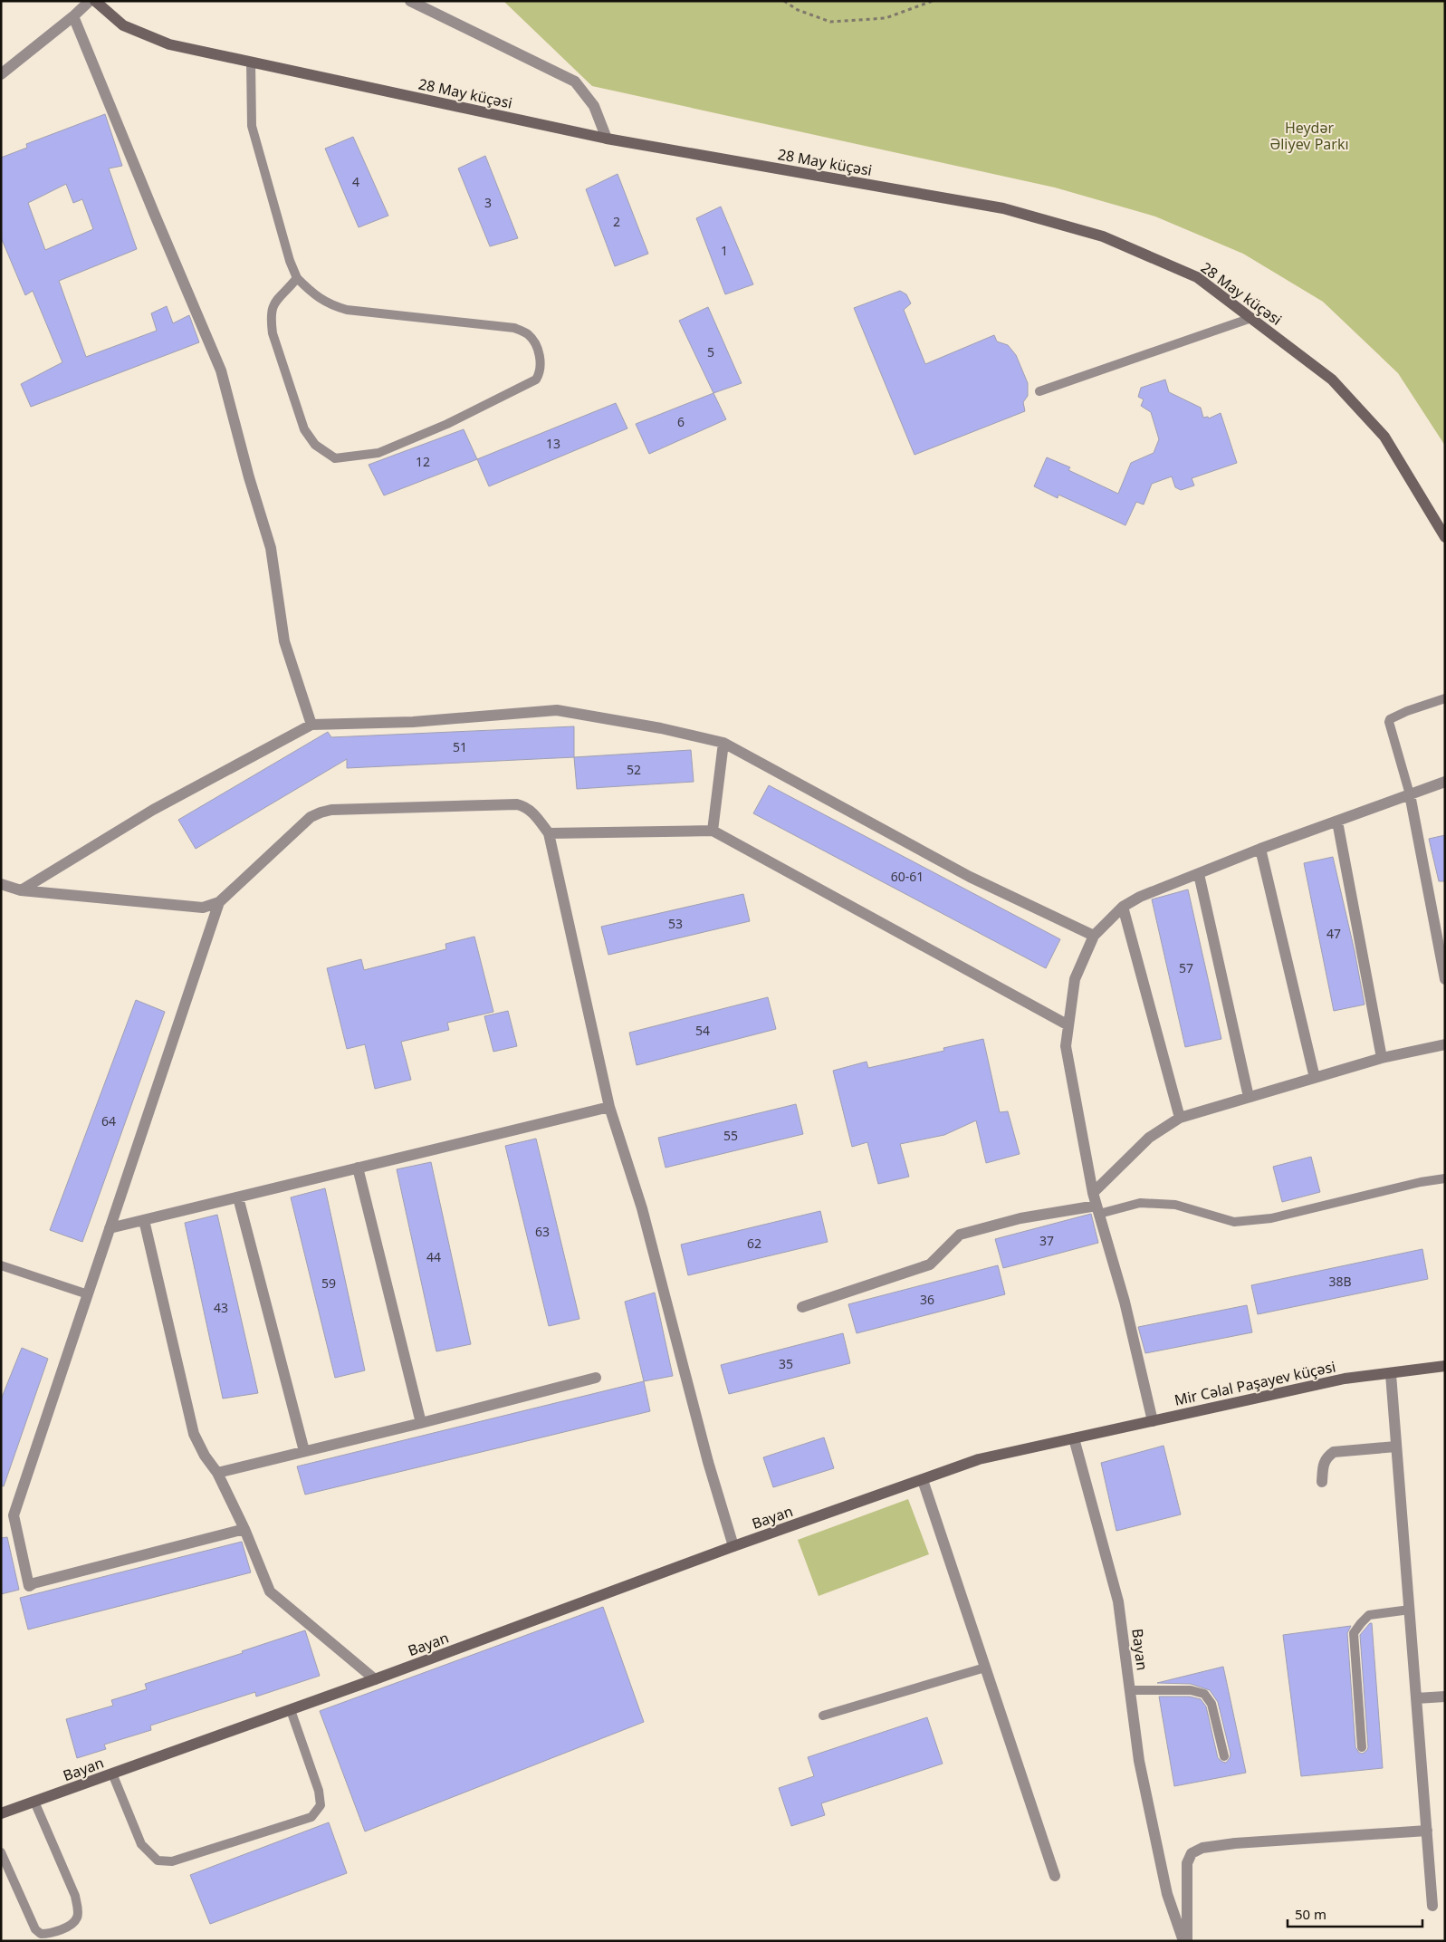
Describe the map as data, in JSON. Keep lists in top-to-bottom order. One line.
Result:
{"streets":{"street":["28 May küçəsi","Mir Cəlal Paşayev küçəsi","Bayan"]},"crossings":[["Mir Cəlal Paşayev küçəsi","Bayan"]],"parks":["Heydər Əliyev Parkı"],"house_numbers":["4","3","2","1","5","6","13","12","51","52","60-61","53","47","57","54","64","55","63","37","62","44","38B","59","36","43","35"],"scale_bar":"50 m"}
